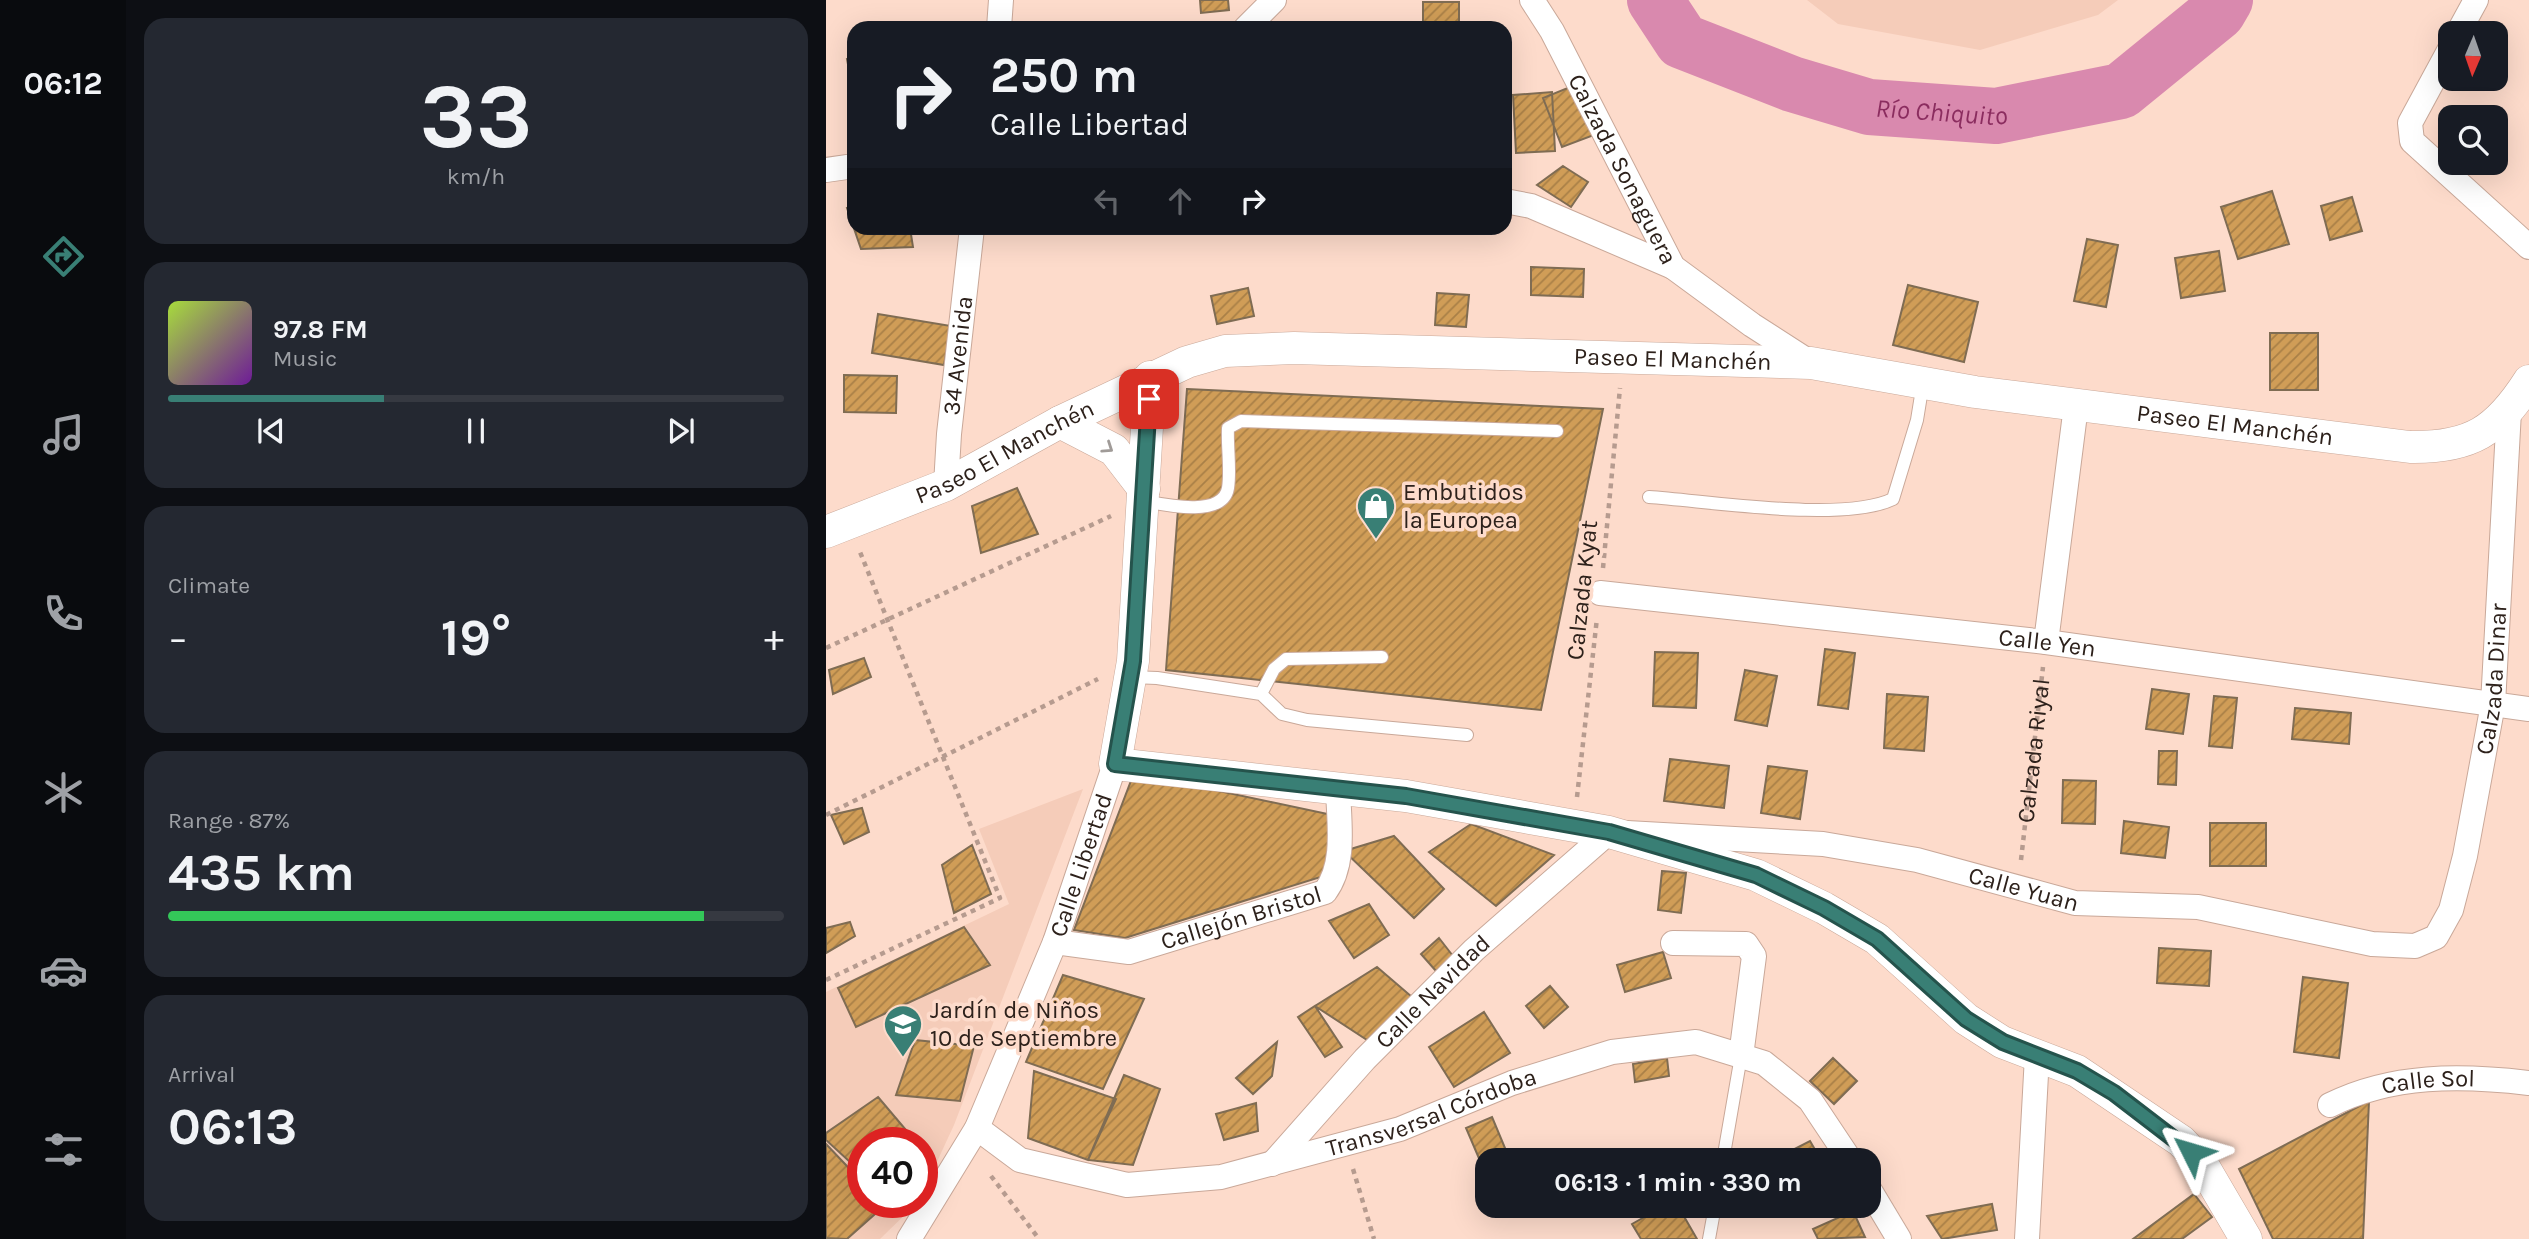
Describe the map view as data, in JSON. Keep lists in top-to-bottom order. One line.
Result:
{"streets":{"street":["Calzada Sonaguera","34 Avenida","Paseo El Manchén","Calle Yen","Calzada Dinar","Calle Libertad","Calle Yuan","Callejón Bristol","Calle Navidad","Calle Sol","Transversal Córdoba"],"path":["Calzada Kyat","Calzada Riyal"]},"crossings":[["Calzada Sonaguera","Paseo El Manchén"],["34 Avenida","Paseo El Manchén"],["Paseo El Manchén","Calzada Kyat"],["Paseo El Manchén","Calzada Dinar"],["Paseo El Manchén","Calle Libertad"],["Calzada Kyat","Calle Yen"],["Calle Yen","Calzada Dinar"],["Calle Yen","Calzada Riyal"],["Calzada Dinar","Calle Yuan"],["Calzada Riyal","Calle Yuan"],["Calle Libertad","Callejón Bristol"],["Calle Libertad","Transversal Córdoba"],["Calle Yuan","Calle Navidad"],["Calle Navidad","Transversal Córdoba"]],"water":["Río Chiquito"],"places":{"shop":["Embutidos la Europea"],"school or university":["Jardín de Niños 10 de Septiembre"]},"north":"bottom","page":{"tabs":"06:12","tile":[["33","km/h"],"Climate",["Range · 87%","435 km"],["Arrival","06:13"]],"turn":["250 m","Calle Libertad"],"song":["97.8 FM","Music"],"heat":["−","19°","+"],"limit":"40","trip":"06:13 · 1 min · 330 m"}}
